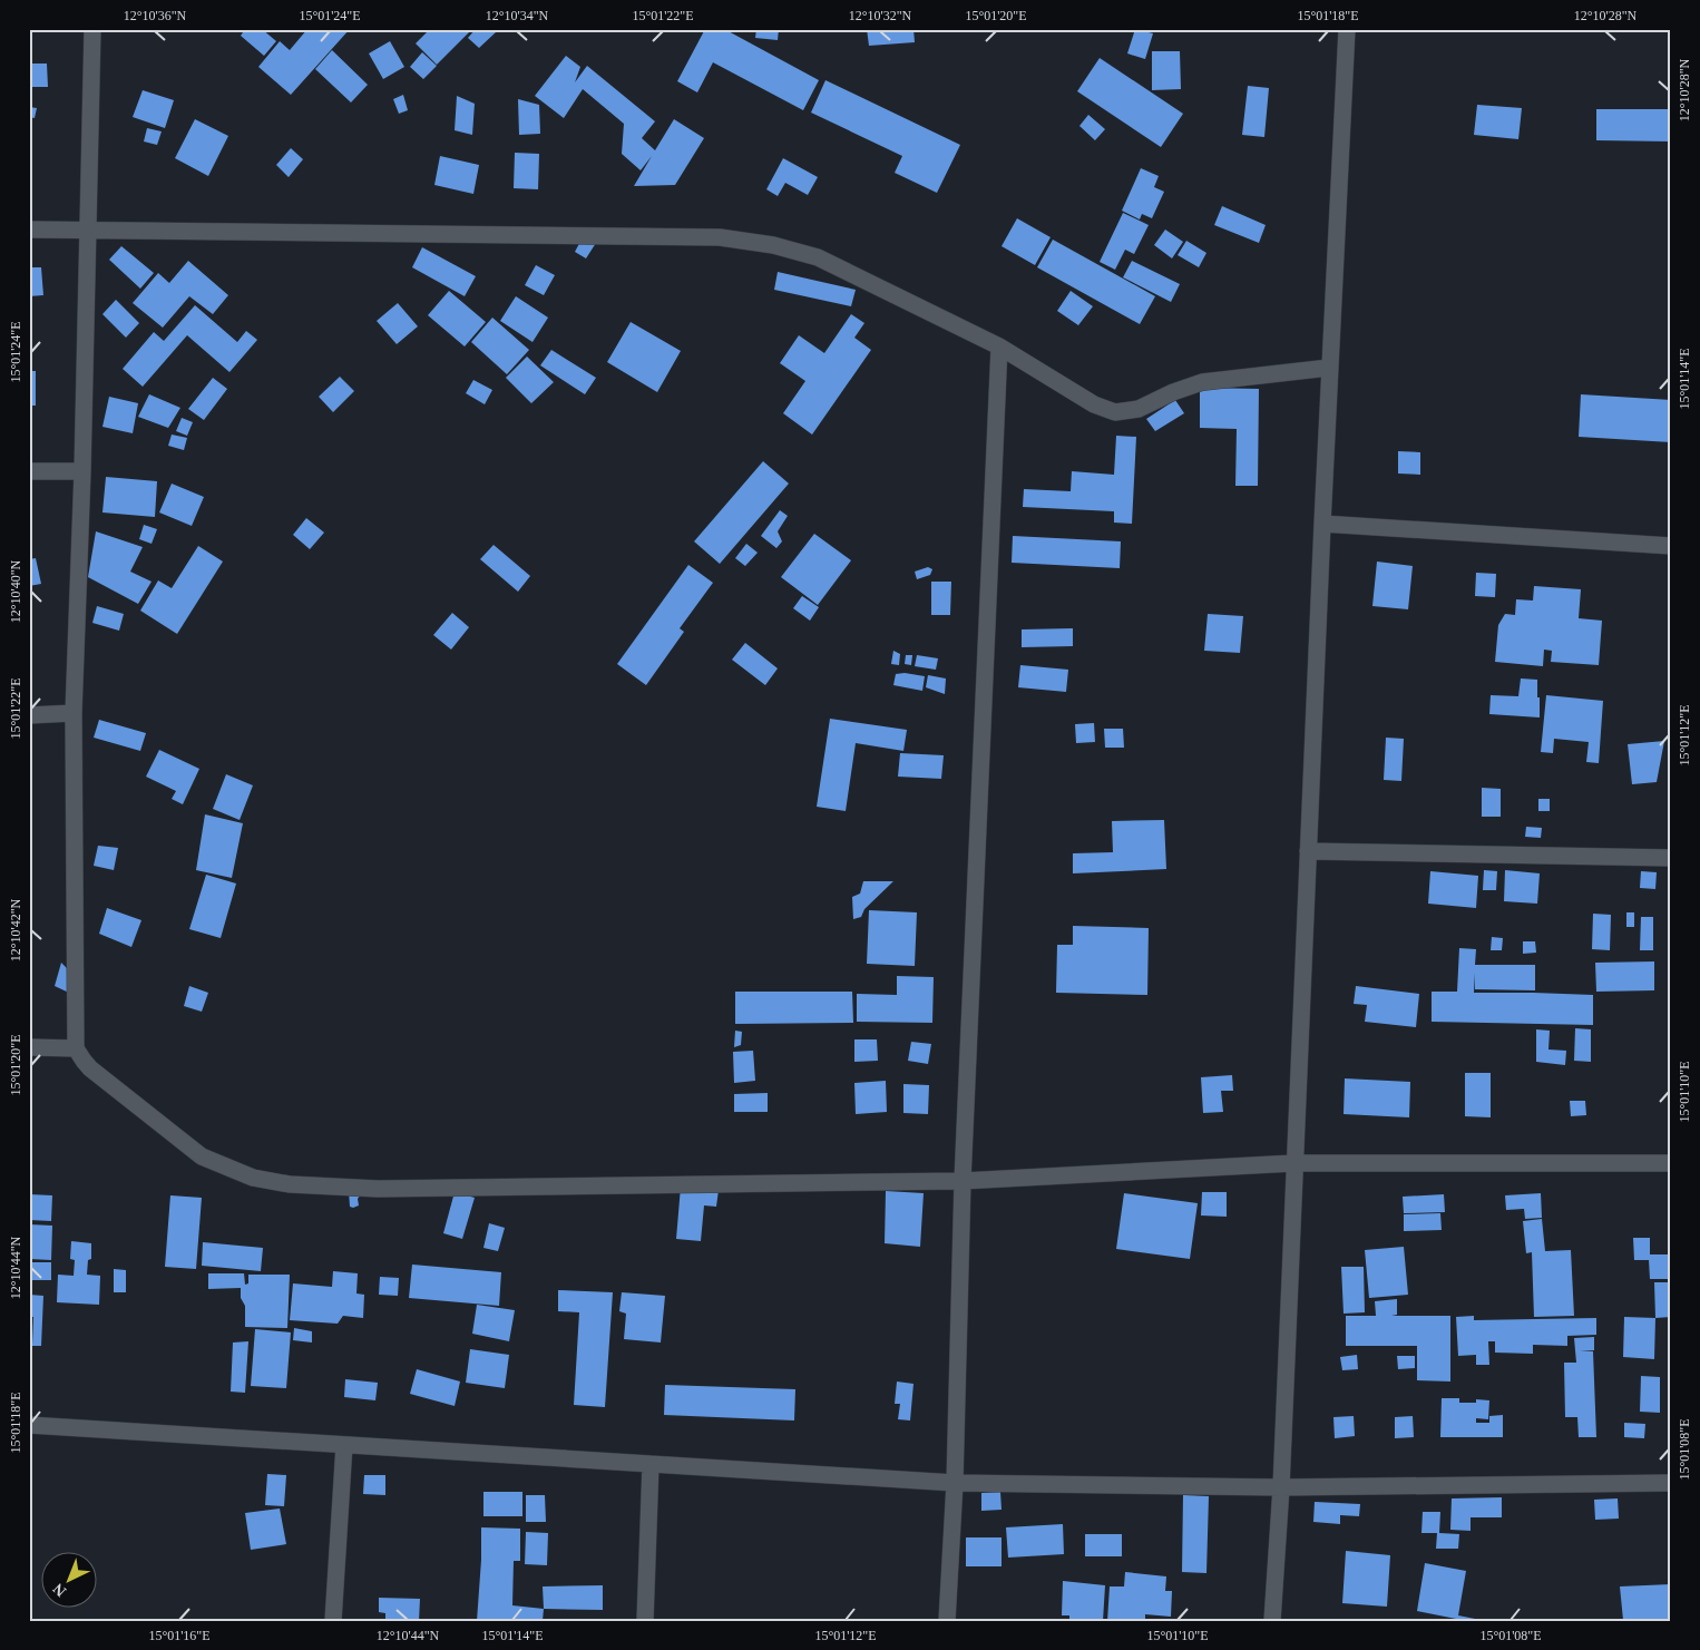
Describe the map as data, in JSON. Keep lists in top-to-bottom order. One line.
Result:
{"north":"bottom left","coordinates":["12°10'36\"N","15°01'24\"E","12°10'34\"N","15°01'22\"E","12°10'32\"N","15°01'20\"E","15°01'18\"E","12°10'28\"N","15°01'14\"E","12°10'40\"N","15°01'12\"E","12°10'42\"N","15°01'10\"E","12°10'44\"N","15°01'08\"E","15°01'16\"E"]}
